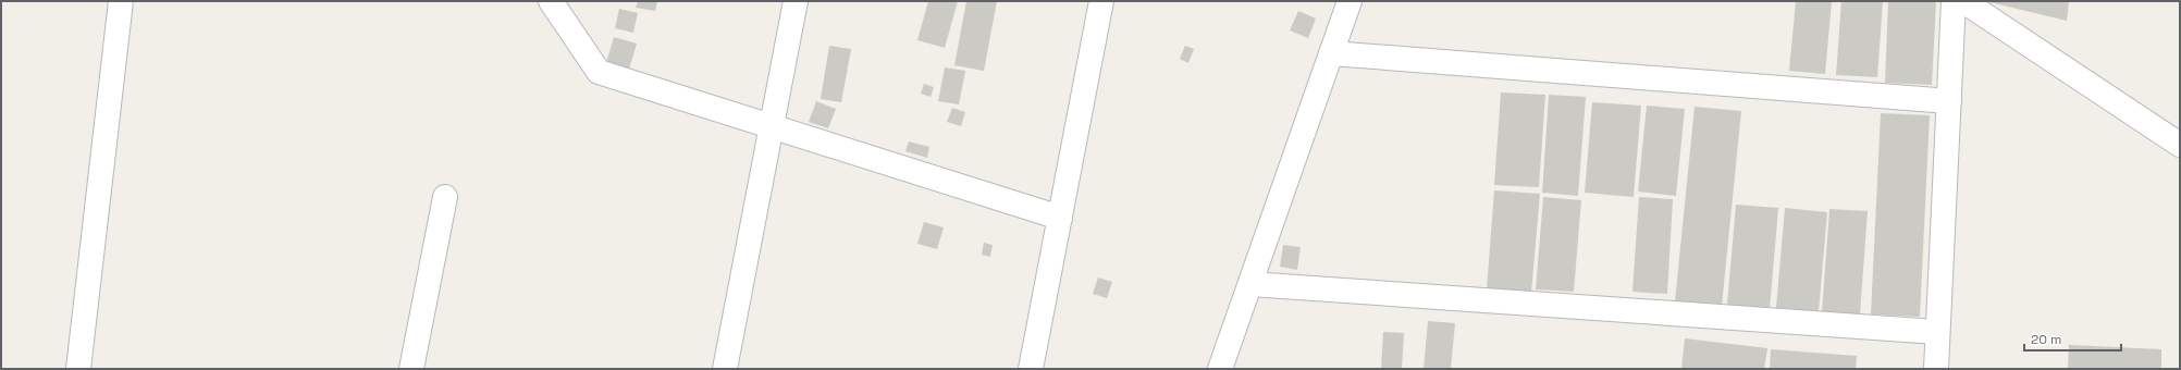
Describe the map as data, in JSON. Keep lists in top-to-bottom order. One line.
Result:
{"scale_bar":"20 m"}
